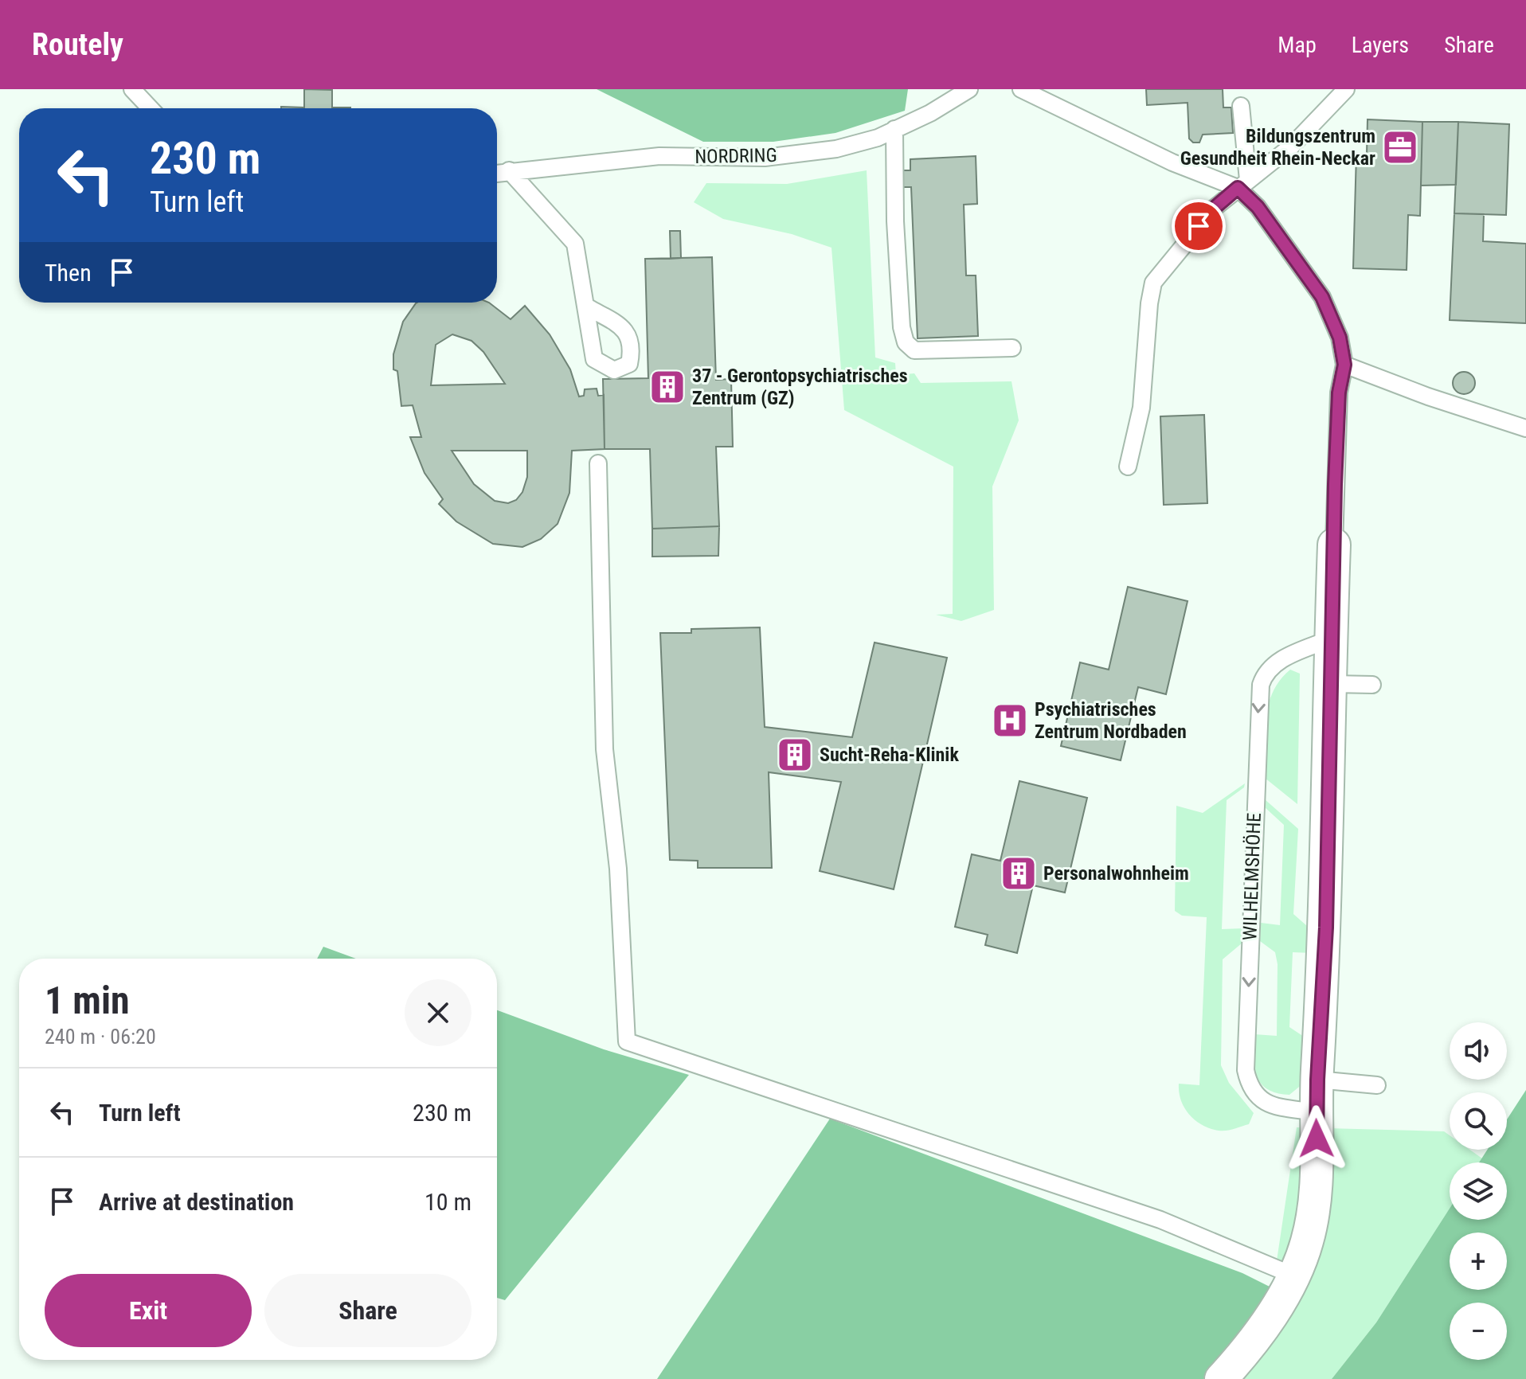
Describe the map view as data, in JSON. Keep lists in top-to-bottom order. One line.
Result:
{"streets":{"lane":["NORDRING","WILHELMSHÖHE"]},"one_way":["WILHELMSHÖHE"],"places":{"office":["Bildungszentrum Gesundheit Rhein-Neckar"],"building":["37 - Gerontopsychiatrisches Zentrum (GZ)","Sucht-Reha-Klinik","Personalwohnheim"],"hospital":["Psychiatrisches Zentrum Nordbaden"]},"page":{"header":"Routely","nav":["Map","Layers","Share"],"turn":["230 m","Turn left"],"then":"Then","heading":["1 min","240 m · 06:20"],"map_buttons":["+","−"],"list":[{"name":"Turn left","value":"230 m"},{"name":"Arrive at destination","value":"10 m"}],"buttons":["Exit","Share"]}}
